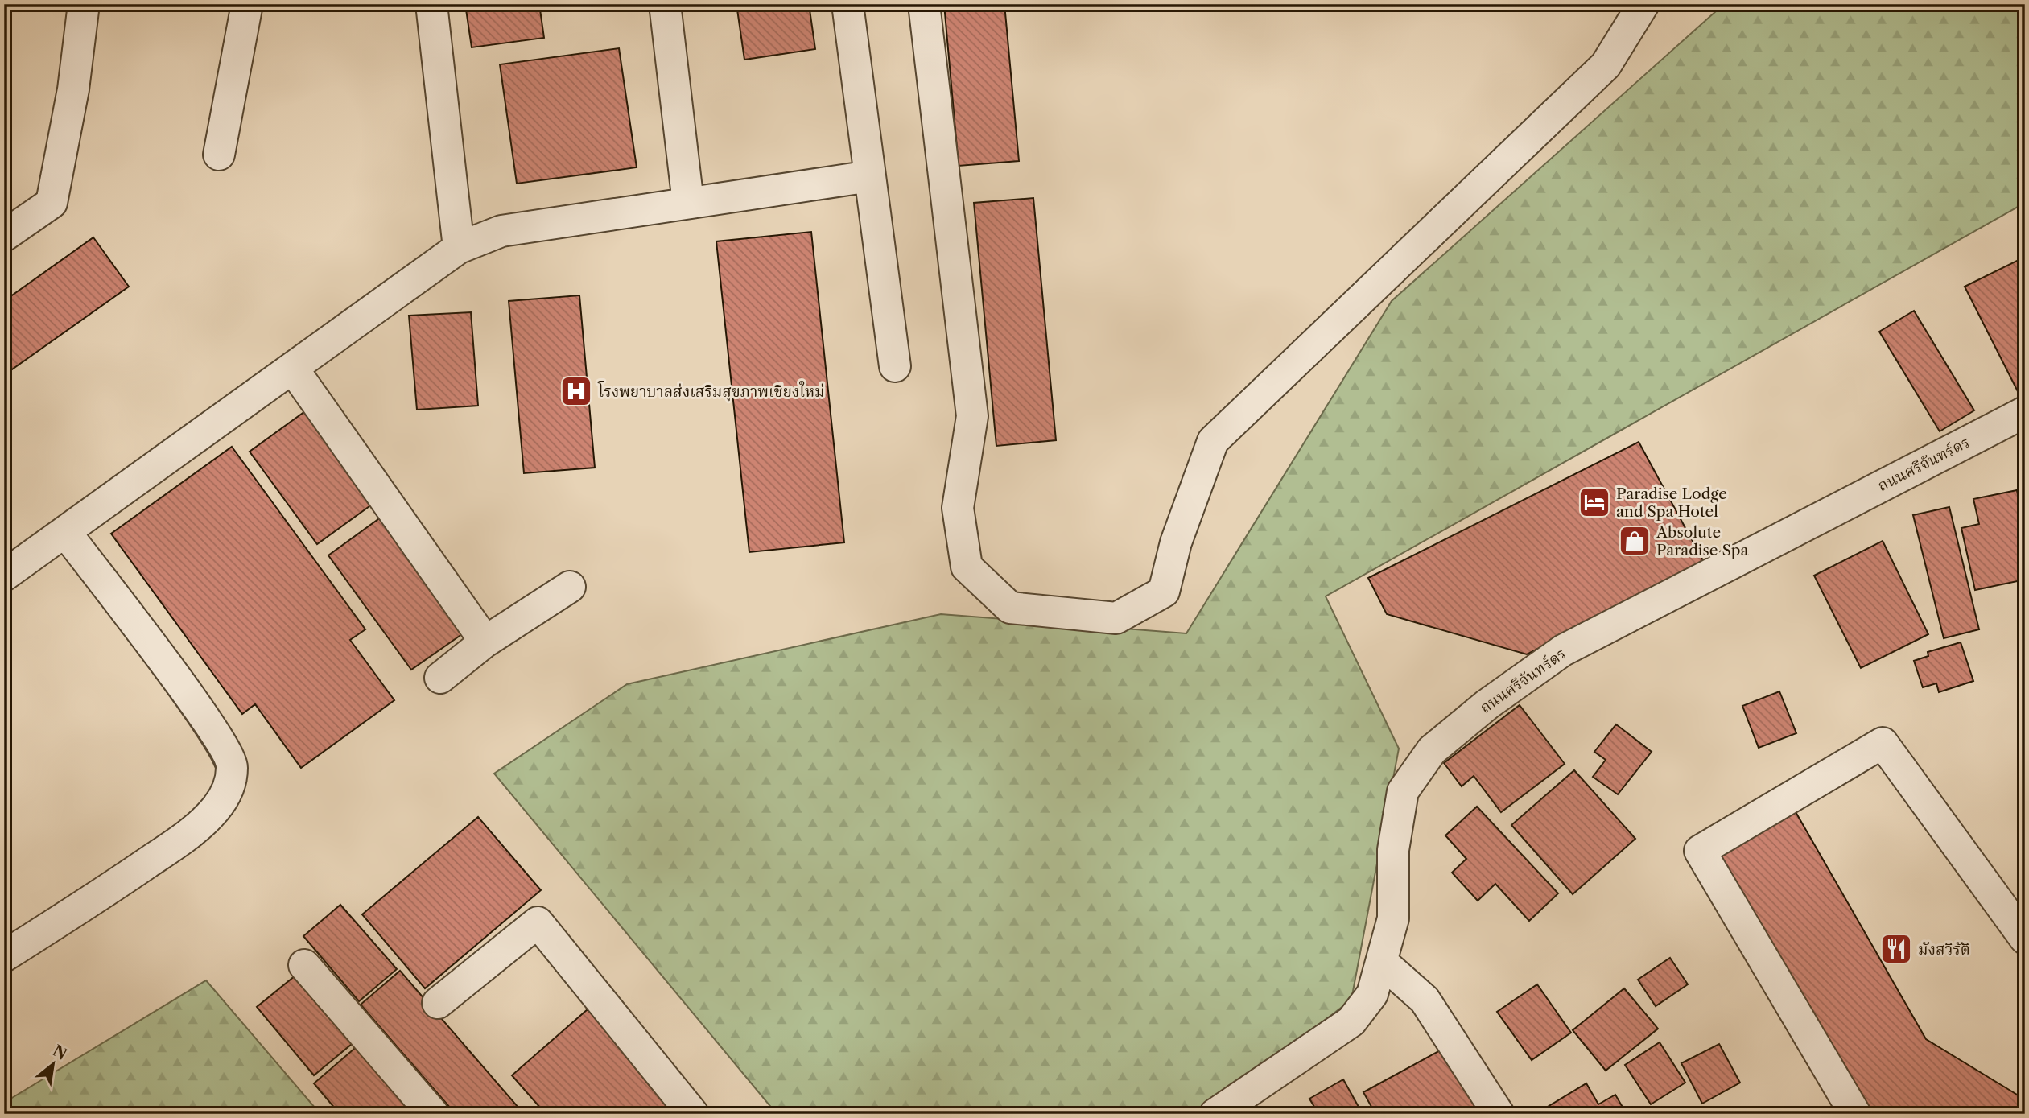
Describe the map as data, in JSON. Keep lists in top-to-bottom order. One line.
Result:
{"streets":{"street":["ถนนศรีจันทร์ดร"]},"places":{"hospital":["โรงพยาบาลส่งเสริมสุขภาพเชียงใหม่"],"hotel":["Paradise Lodge and Spa Hotel"],"shop":["Absolute Paradise Spa"],"restaurant":["มังสวิรัติ"]},"north":"top right"}
